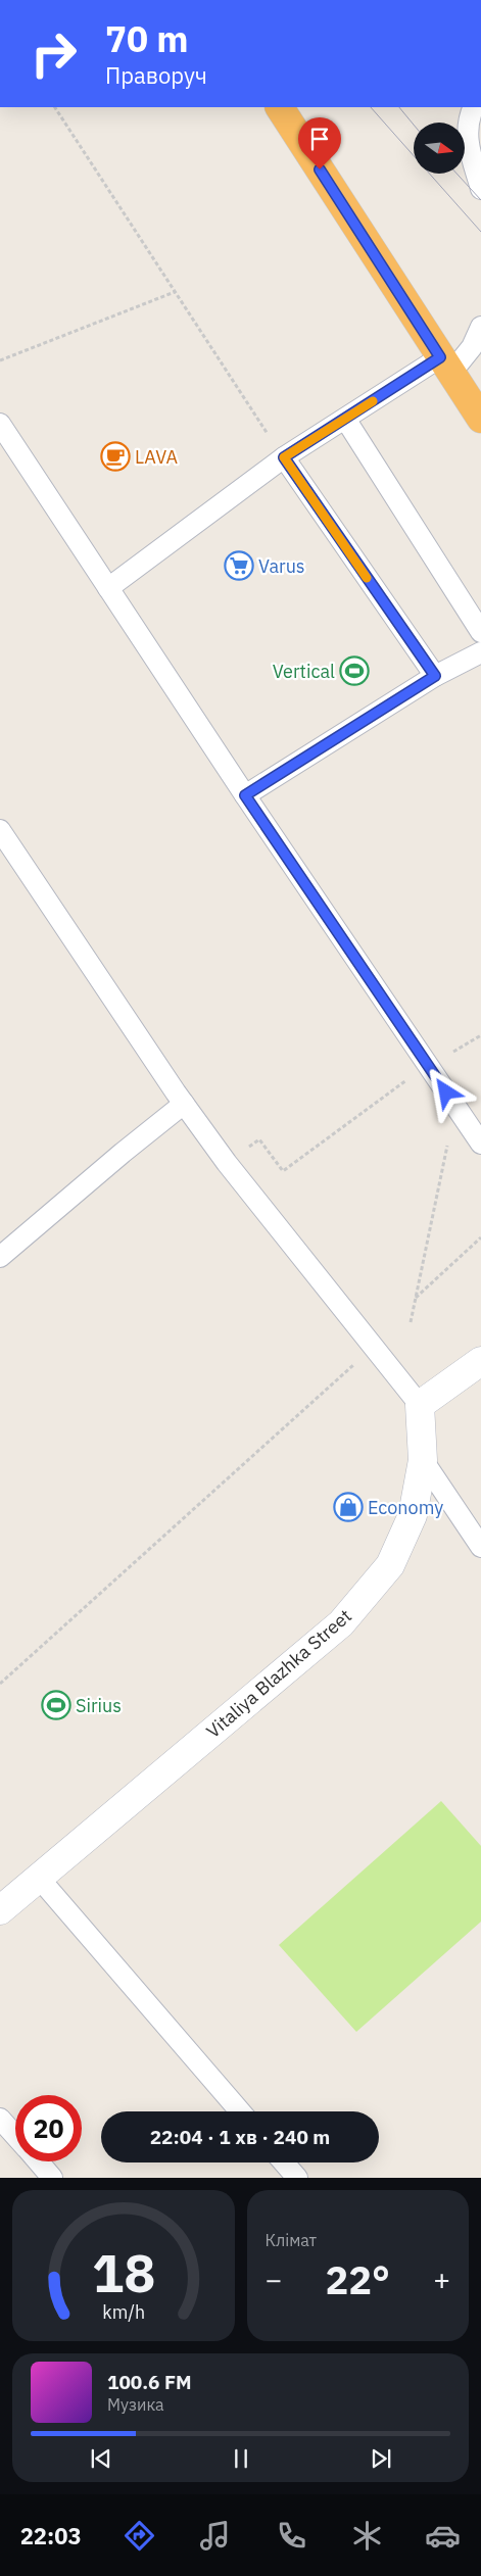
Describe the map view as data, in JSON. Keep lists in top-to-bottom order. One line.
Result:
{"streets":{"street":["Vitaliya Blazhka Street"]},"places":{"cafe":["LAVA"],"supermarket":["Varus"],"sports":["Vertical","Sirius"],"shop":["Economy"]},"north":"right","page":{"turn":["70 m","Праворуч"],"limit":"20","trip":"22:04 · 1 хв · 240 m","tile":"Клімат","heat":["−","22°","+"],"song":["100.6 FM","Музика"],"tabs":"22:03","gauge":["18","km/h"]}}
